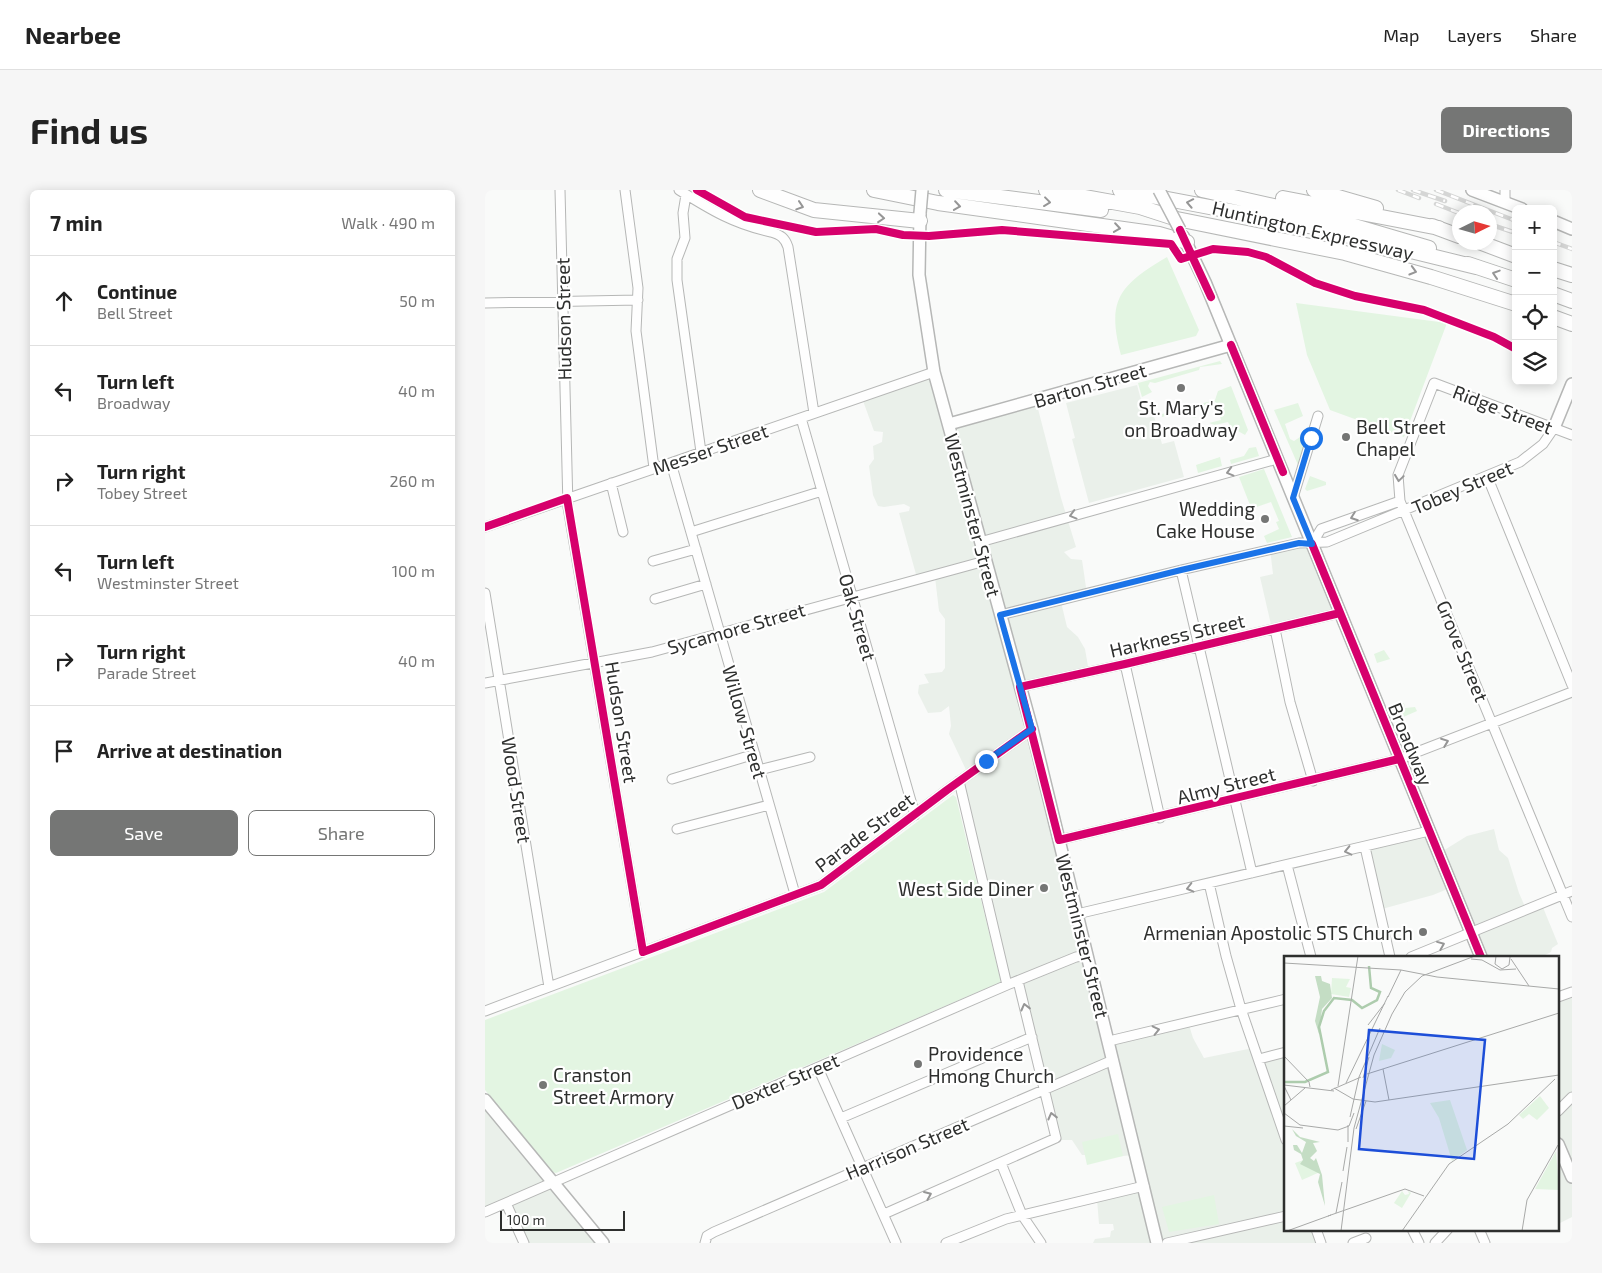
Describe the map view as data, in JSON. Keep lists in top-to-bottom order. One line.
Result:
{"streets":{"highway":["Huntington Expressway"],"main road":["Barton Street","Tobey Street","Westminster Street","Broadway"],"street":["Hudson Street","Ridge Street","Messer Street","Oak Street","Sycamore Street","Harkness Street","Grove Street","Willow Street","Almy Street","Wood Street","Parade Street","Dexter Street","Harrison Street"]},"crossings":[["Hudson Street","Messer Street"],["Hudson Street","Sycamore Street"],["Hudson Street","Parade Street"],["Barton Street","Westminster Street"],["Barton Street","Broadway"],["Ridge Street","Tobey Street"],["Ridge Street","Grove Street"],["Messer Street","Westminster Street"],["Messer Street","Oak Street"],["Messer Street","Willow Street"],["Tobey Street","Westminster Street"],["Tobey Street","Grove Street"],["Tobey Street","Broadway"],["Westminster Street","Sycamore Street"],["Westminster Street","Harkness Street"],["Westminster Street","Almy Street"],["Westminster Street","Parade Street"],["Westminster Street","Dexter Street"],["Westminster Street","Harrison Street"],["Oak Street","Sycamore Street"],["Oak Street","Parade Street"],["Sycamore Street","Willow Street"],["Sycamore Street","Wood Street"],["Harkness Street","Broadway"],["Grove Street","Almy Street"],["Willow Street","Parade Street"],["Broadway","Almy Street"],["Wood Street","Parade Street"]],"places":["St. Mary's on Broadway","Bell Street Chapel","Wedding Cake House","West Side Diner","Armenian Apostolic STS Church","Providence Hmong Church","Cranston Street Armory"],"scale_bar":"100 m","north":"right","page":{"header":"Nearbee","nav":["Map","Layers","Share"],"buttons":["Directions",["Save","Share"]],"title":"Find us","heading":["7 min","Walk · 490 m"],"map_buttons":["+","−"],"list":[["Continue","Bell Street","50 m"],["Turn left","Broadway","40 m"],["Turn right","Tobey Street","260 m"],["Turn left","Westminster Street","100 m"],["Turn right","Parade Street","40 m"],"Arrive at destination"],"scale":"100 m"}}
